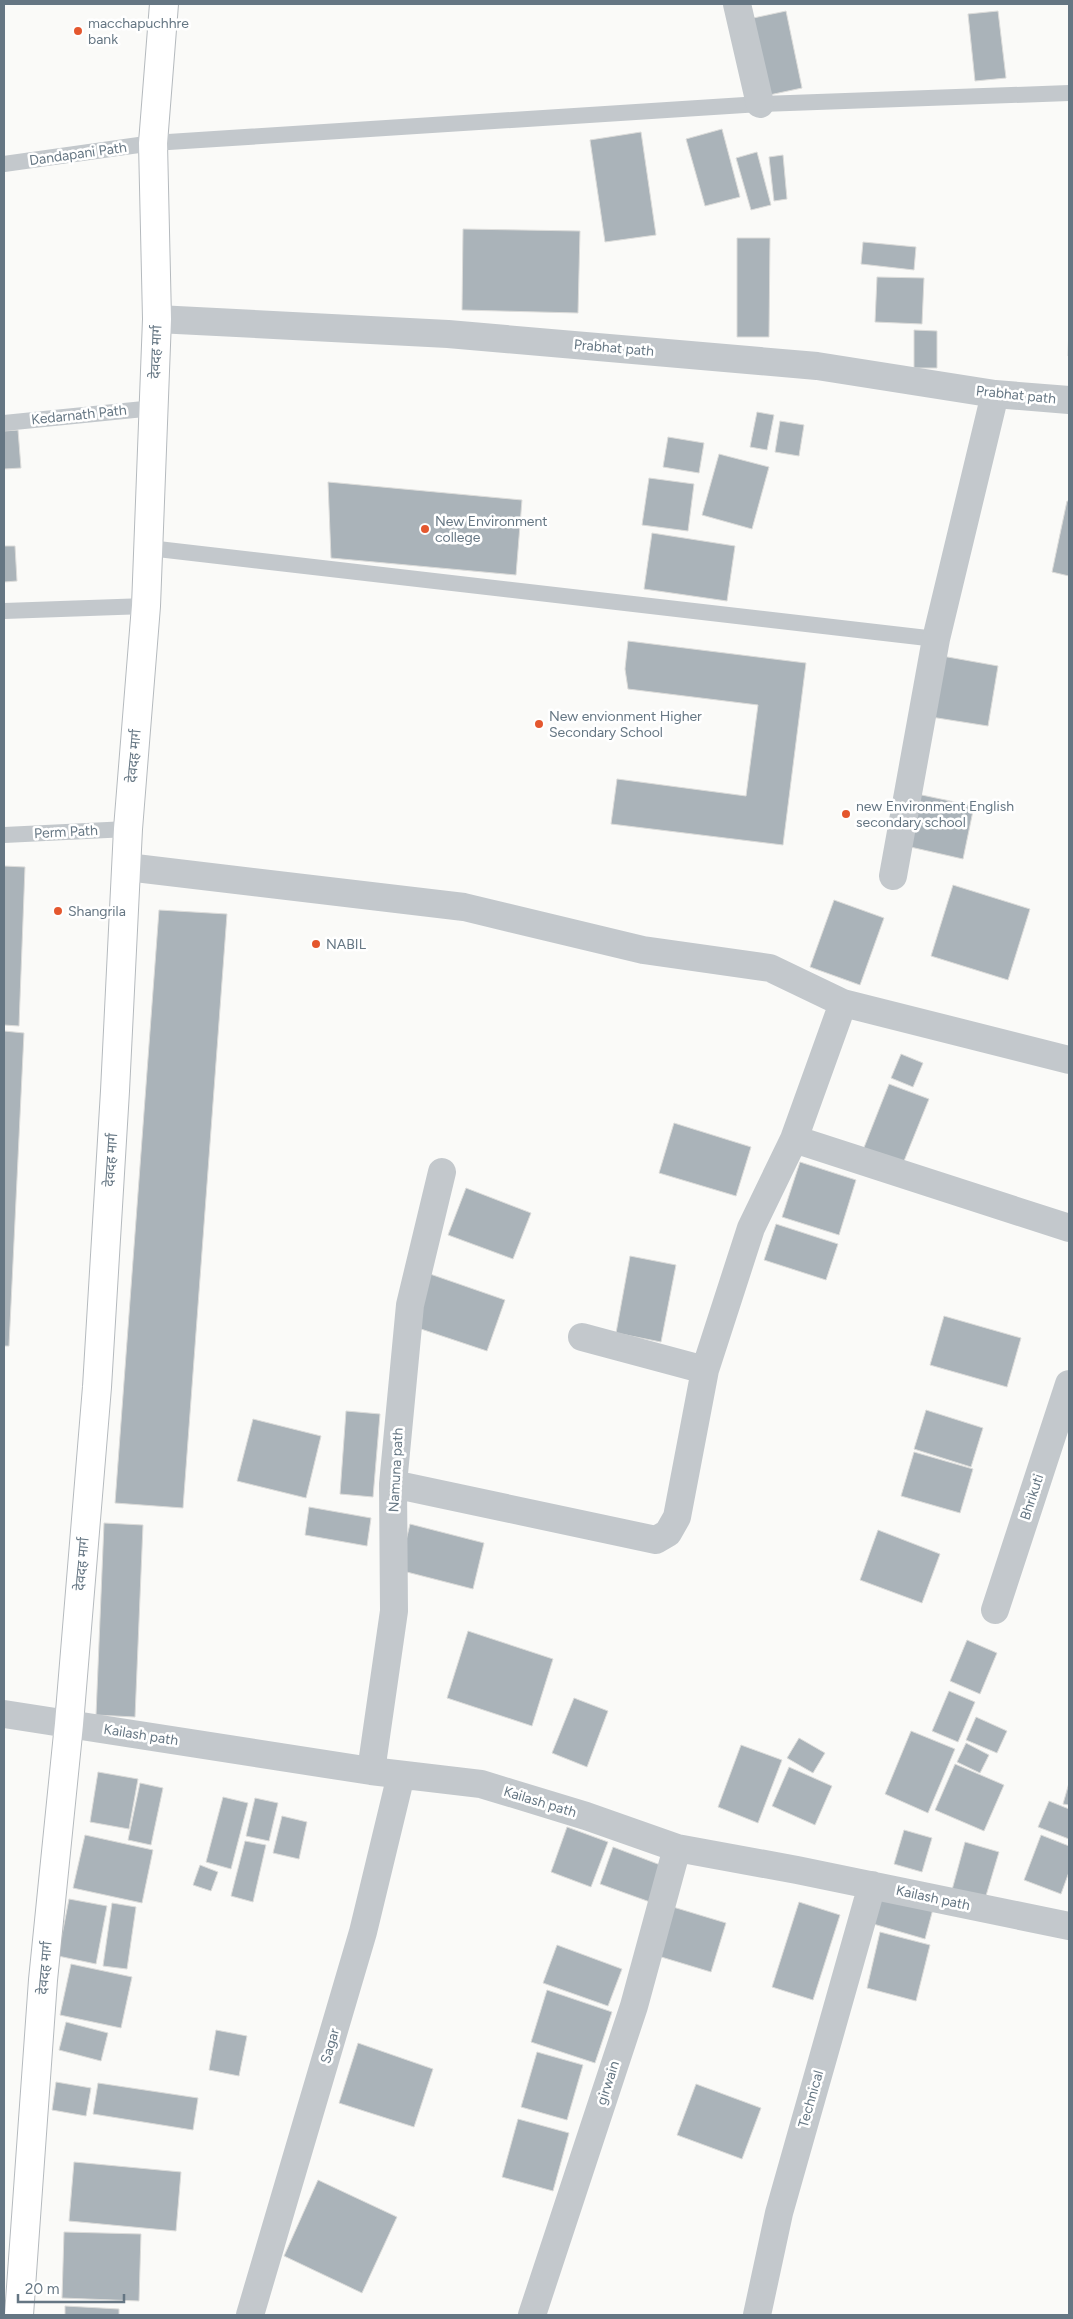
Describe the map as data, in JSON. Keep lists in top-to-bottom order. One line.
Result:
{"streets":{"main road":["देवदह मार्ग"],"street":["Prabhat path","Namuna path","Bhrikuti","Kailash path","Sagar","girwain","Technical"],"lane":["Dandapani Path","Kedarnath Path","Perm Path"]},"crossings":[["Dandapani Path","देवदह मार्ग"],["Prabhat path","देवदह मार्ग"],["देवदह मार्ग","Kedarnath Path"],["देवदह मार्ग","Perm Path"],["देवदह मार्ग","Kailash path"],["Namuna path","Kailash path"],["Kailash path","Sagar"],["Kailash path","girwain"],["Kailash path","Technical"]],"places":["macchapuchhre bank","New Environment college","New envionment Higher Secondary School","new Environment English secondary school","Shangrila","NABIL"],"scale_bar":"20 m"}
